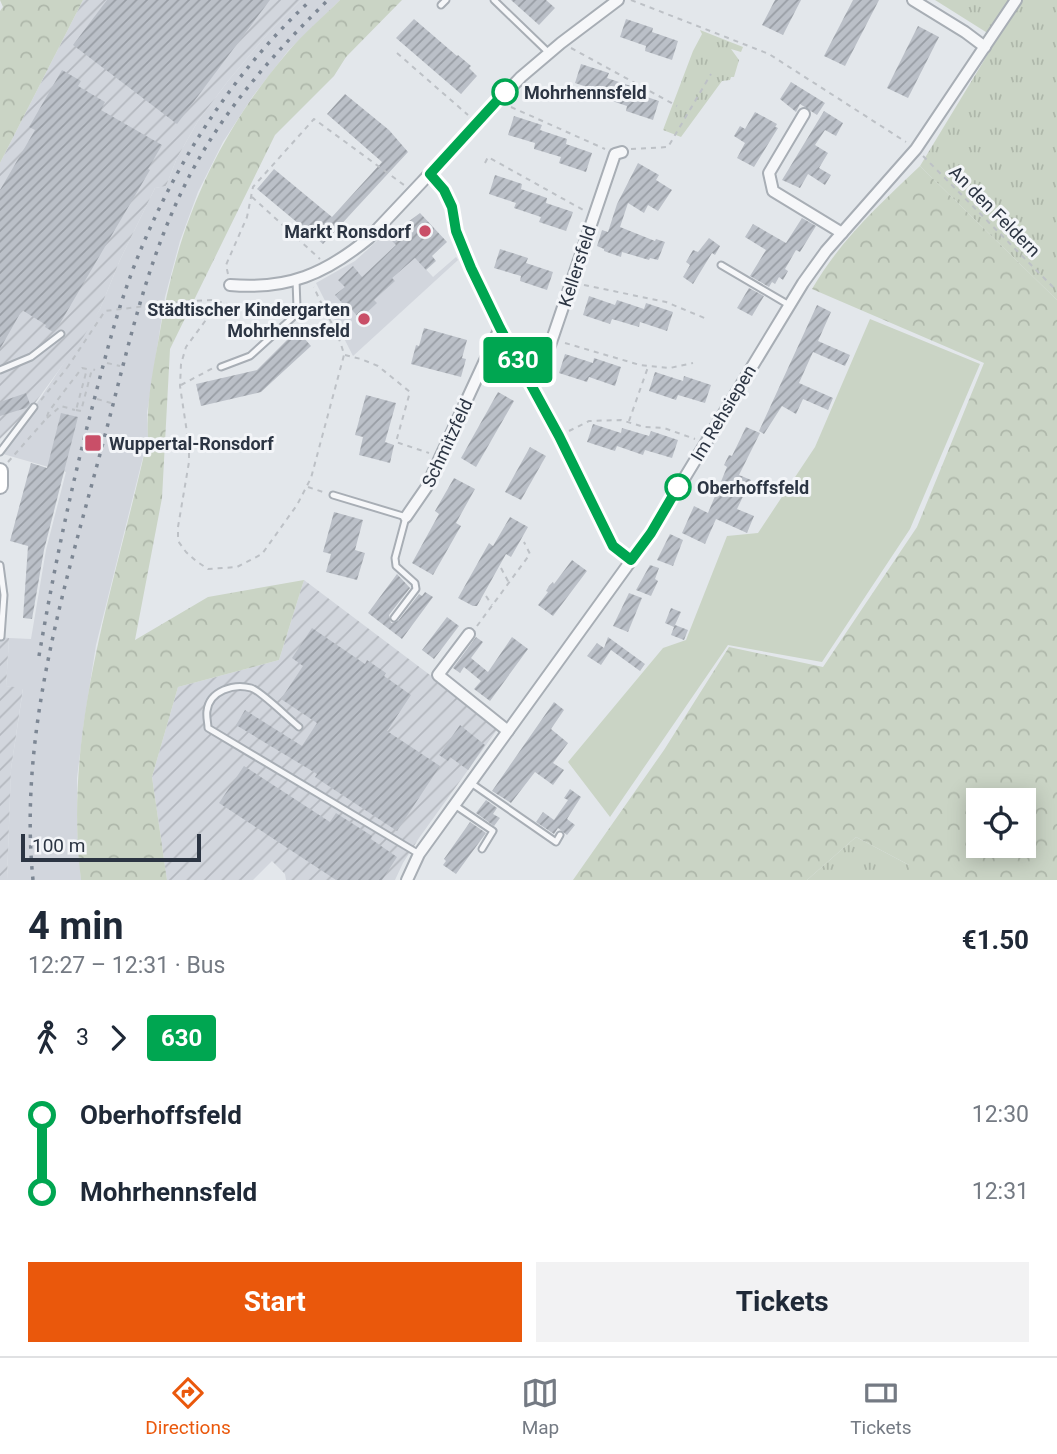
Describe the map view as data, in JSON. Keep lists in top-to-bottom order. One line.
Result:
{"streets":{"street":["Kellersfeld","Im Rehsiepen","Schmitzfeld"],"path":["An den Feldern"]},"crossings":[["An den Feldern","Im Rehsiepen"]],"places":{"other":["Mohrhennsfeld","Markt Ronsdorf","Städtischer Kindergarten Mohrhennsfeld","Oberhoffsfeld"],"transit":["Wuppertal-Ronsdorf"]},"lines":["bus line 630"],"scale_bar":"100 m","page":{"on_map":"630","scale":"100 m","heading":["4 min","12:27 – 12:31 · Bus","€1.50"],"legs":["3","630"],"list":[{"name":"Oberhoffsfeld","value":"12:30"},{"name":"Mohrhennsfeld","value":"12:31"}],"buttons":["Start","Tickets"],"tabs":["Directions","Map","Tickets"]}}
